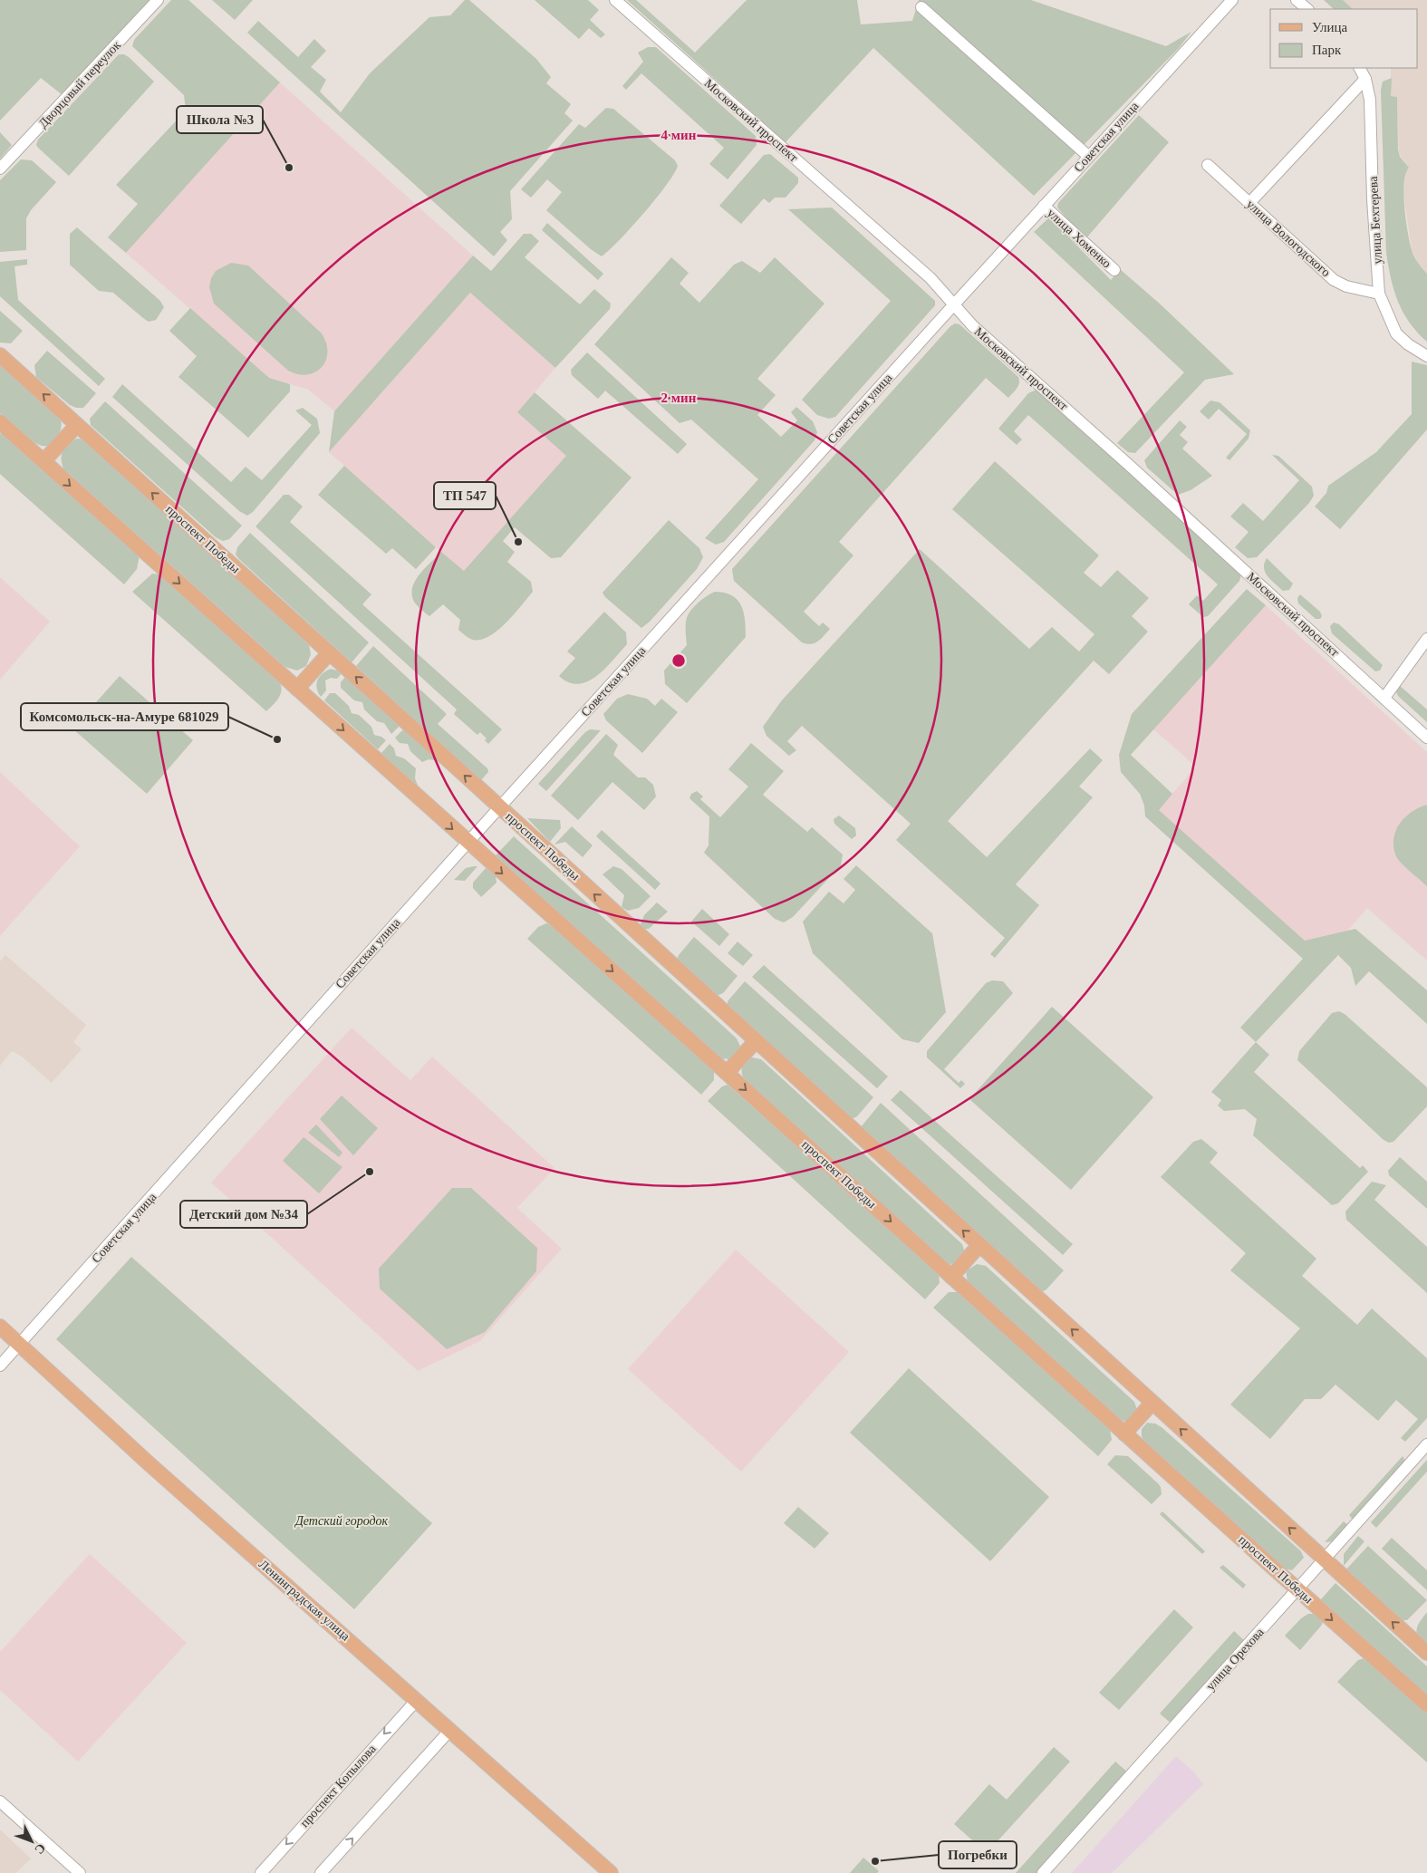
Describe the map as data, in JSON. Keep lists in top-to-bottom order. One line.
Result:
{"streets":{"main road":["проспект Победы","Ленинградская улица"],"street":["Дворцовый переулок","Московский проспект","Советская улица","улица Бехтерева","улица Хоменко","улица Вологодского","улица Орехова","проспект Копылова"]},"crossings":[["Московский проспект","Советская улица"],["Советская улица","улица Хоменко"],["Советская улица","проспект Победы"],["Советская улица","Ленинградская улица"],["улица Бехтерева","улица Вологодского"],["проспект Победы","улица Орехова"],["Ленинградская улица","проспект Копылова"]],"parks":["Детский городок"],"places":["Школа №3","ТП 547","Комсомольск-на-Амуре 681029","Детский дом №34","Погребки"],"legend":["Улица","Парк"],"north":"bottom right","rings":["4 мин","2 мин"]}
